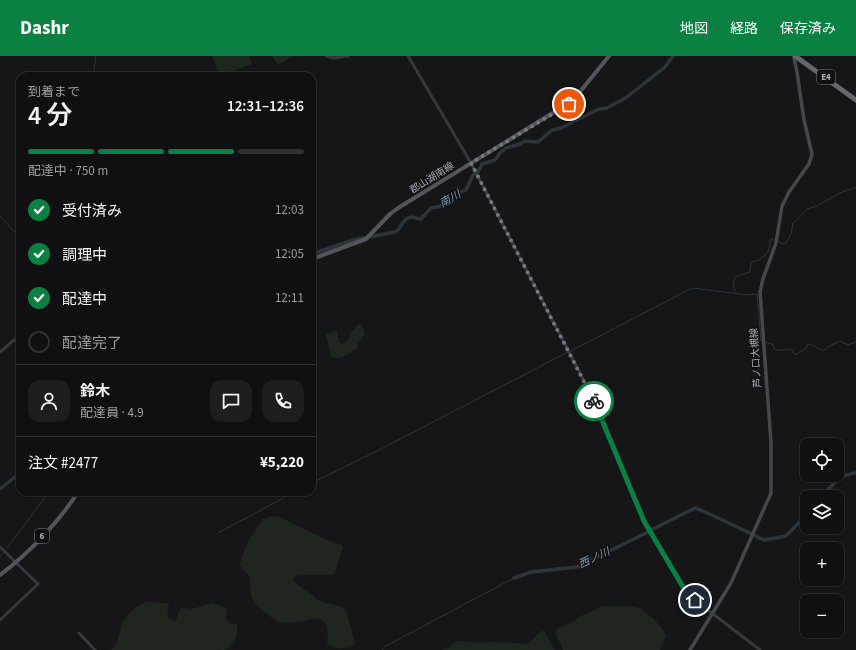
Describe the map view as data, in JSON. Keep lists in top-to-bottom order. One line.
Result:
{"streets":{"highway":["E4"],"main road":["郡山湖南線","芦ノ口大槻線","6"]},"crossings":[["E4","芦ノ口大槻線"]],"water":["南川","西ノ川"],"page":{"header":"Dashr","nav":["地図","経路","保存済み"],"heading":["4 分","到着まで","12:31–12:36"],"panel":["鈴木","配達員 · 4.9","注文 #2477","¥5,220"],"bar":"配達中 · 750 m","list":[["受付済み","12:03"],["調理中","12:05"],["配達中","12:11"],"配達完了"],"map_buttons":["+","−"]}}
